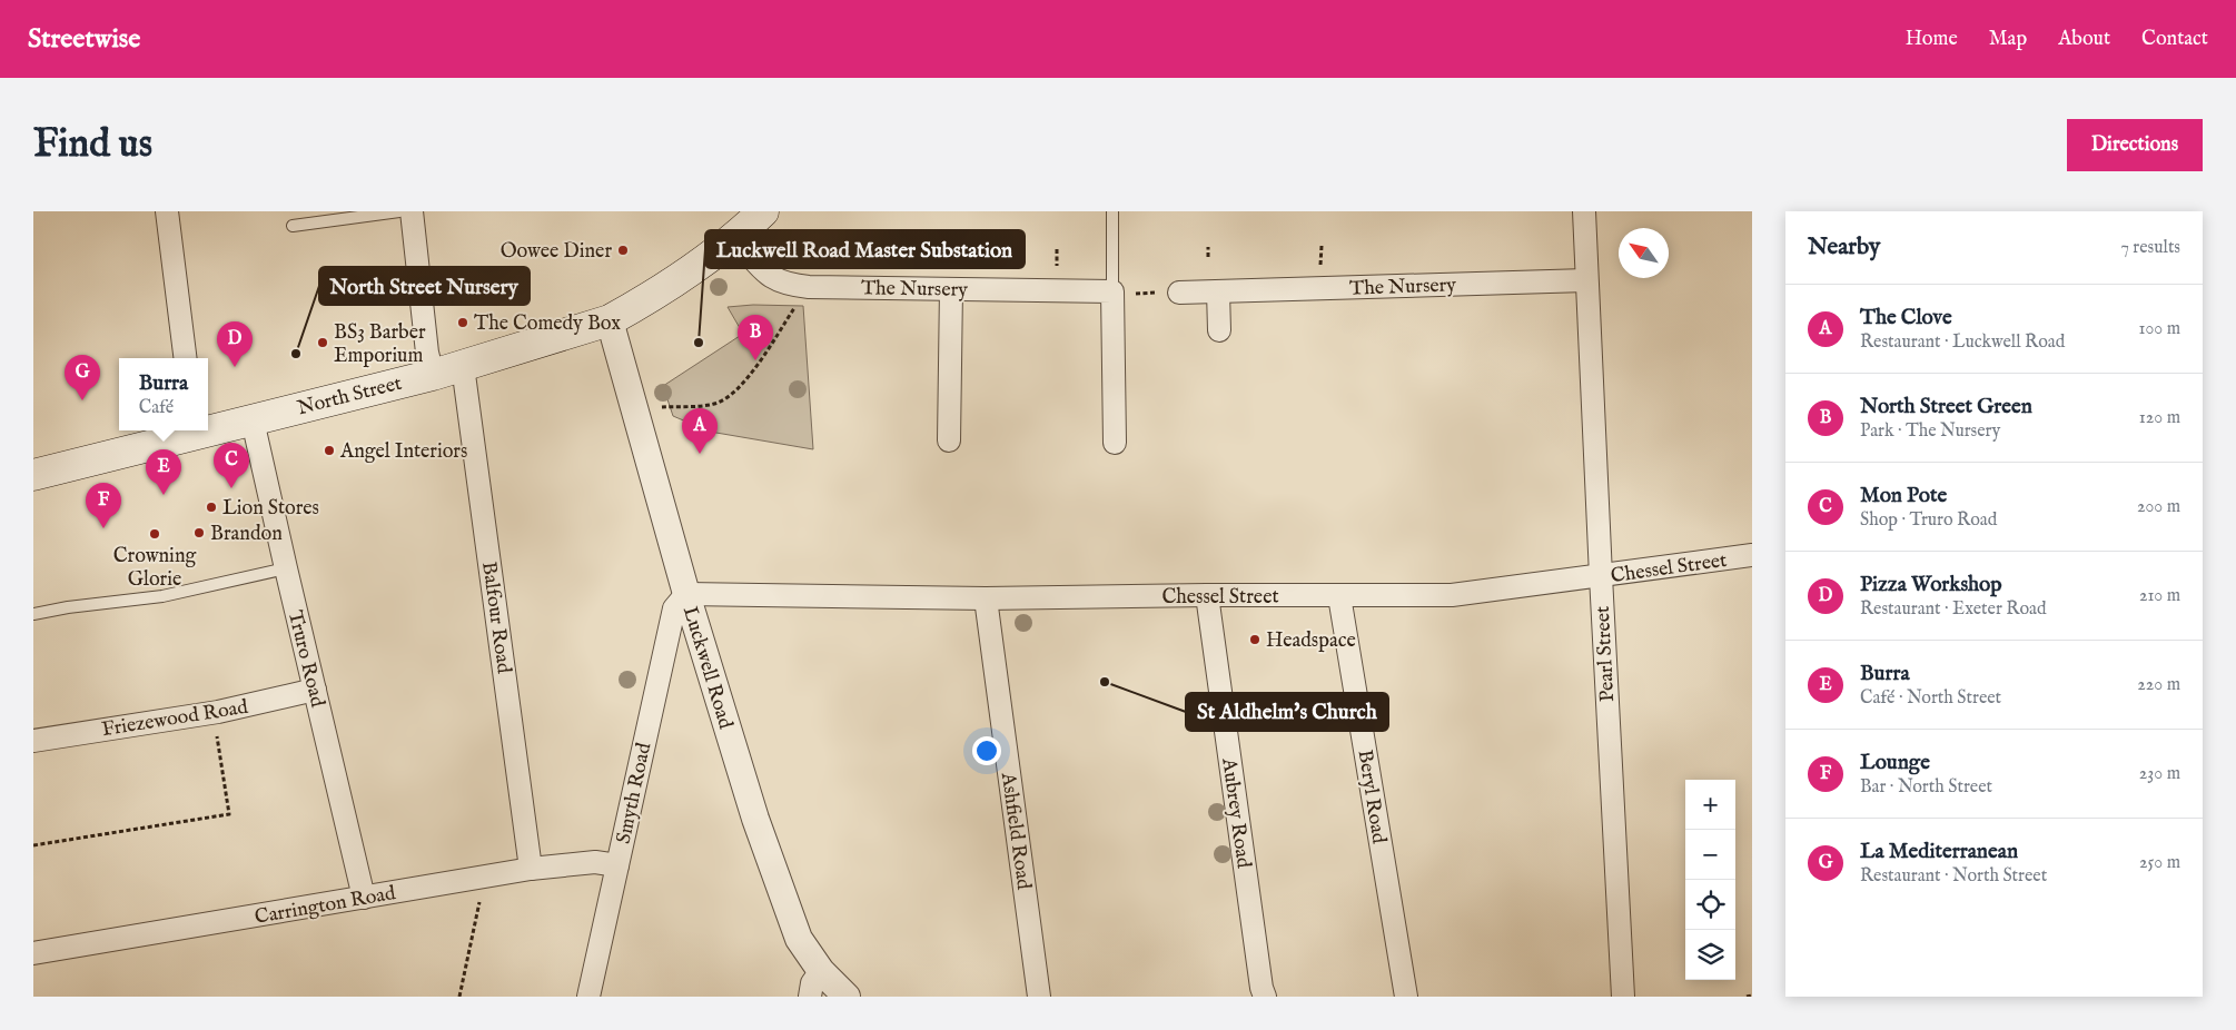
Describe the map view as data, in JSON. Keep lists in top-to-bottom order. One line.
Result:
{"streets":{"main road":["North Street"],"street":["The Nursery","Chessel Street","Balfour Road","Pearl Street","Truro Road","Luckwell Road","Friezewood Road","Smyth Road","Beryl Road","Aubrey Road","Ashfield Road","Carrington Road"]},"crossings":[["The Nursery","North Street"],["The Nursery","Pearl Street"],["North Street","Balfour Road"],["North Street","Truro Road"],["North Street","Luckwell Road"],["Chessel Street","Pearl Street"],["Chessel Street","Luckwell Road"],["Chessel Street","Smyth Road"],["Chessel Street","Beryl Road"],["Chessel Street","Aubrey Road"],["Chessel Street","Ashfield Road"],["Balfour Road","Carrington Road"],["Truro Road","Friezewood Road"],["Truro Road","Carrington Road"],["Luckwell Road","Smyth Road"],["Smyth Road","Carrington Road"]],"places":["Oowee Diner","The Comedy Box","BS3 Barber Emporium","Luckwell Road Master Substation","North Street Nursery","Angel Interiors","Lion Stores","Brandon","Crowning Glorie","Headspace","St Aldhelm's Church"],"north":"top left","page":{"header":"Streetwise","nav":["Home","Map","About","Contact"],"buttons":"Directions","title":"Find us","heading":["Nearby","7 results"],"list":[{"mark":"A","name":"The Clove","note":"Restaurant · Luckwell Road","value":"100 m"},{"mark":"B","name":"North Street Green","note":"Park · The Nursery","value":"120 m"},{"mark":"C","name":"Mon Pote","note":"Shop · Truro Road","value":"200 m"},{"mark":"D","name":"Pizza Workshop","note":"Restaurant · Exeter Road","value":"210 m"},{"mark":"E","name":"Burra","note":"Café · North Street","value":"220 m"},{"mark":"F","name":"Lounge","note":"Bar · North Street","value":"230 m"},{"mark":"G","name":"La Mediterranean","note":"Restaurant · North Street","value":"250 m"}],"pins":["B","D","G","A","C","E","F"],"popup":["Burra","Café"],"map_buttons":["+","−"]}}
